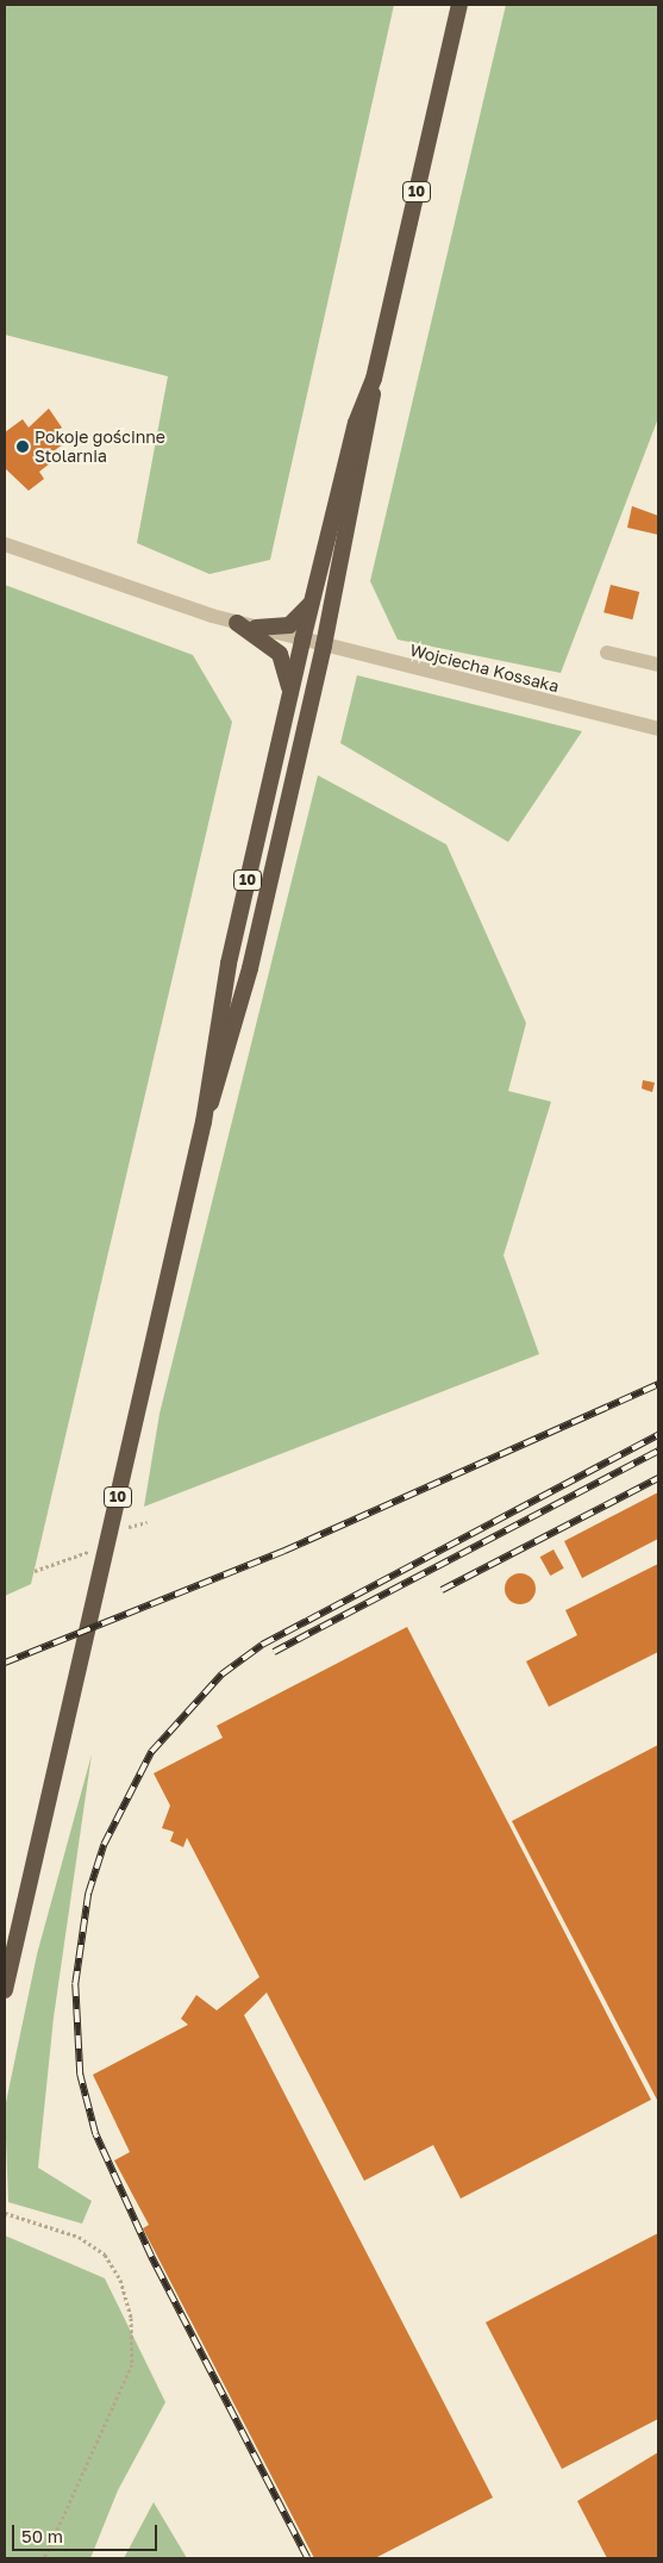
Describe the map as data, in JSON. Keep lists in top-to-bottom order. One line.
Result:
{"streets":{"highway":["10"],"street":["Wojciecha Kossaka"]},"crossings":[["10","Wojciecha Kossaka"]],"places":["Pokoje gościnne Stolarnia"],"scale_bar":"50 m"}
